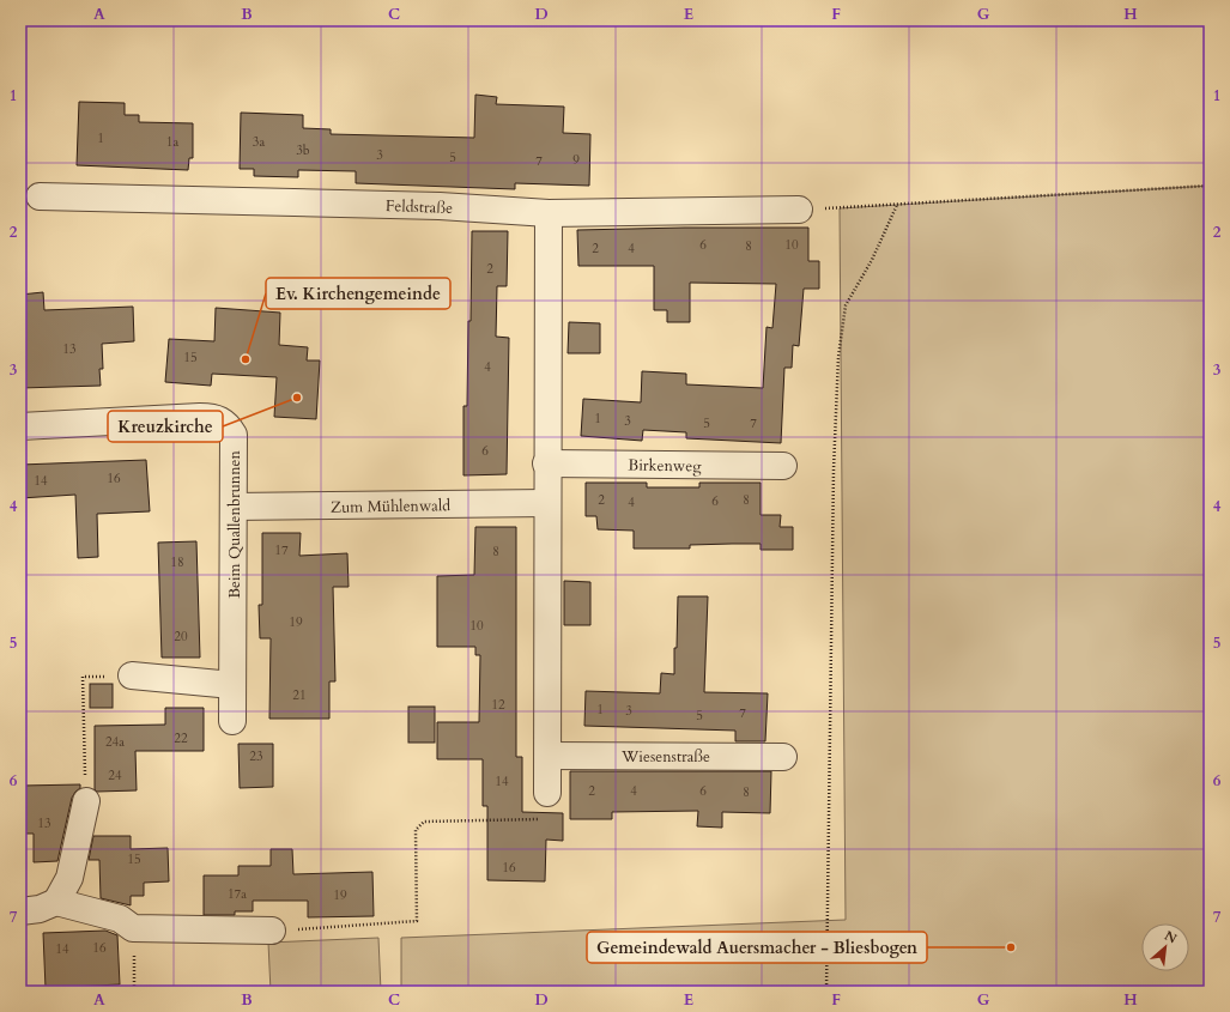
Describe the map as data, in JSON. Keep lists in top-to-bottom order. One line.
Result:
{"streets":{"street":["Feldstraße","Birkenweg","Zum Mühlenwald","Beim Quallenbrunnen","Wiesenstraße"]},"crossings":[["Zum Mühlenwald","Beim Quallenbrunnen"]],"places":["Ev. Kirchengemeinde","Kreuzkirche","Gemeindewald Auersmacher - Bliesbogen"],"house_numbers":["1","1a","3a","3b","3","5","9","7","6","10","8","2","4","2","13","15","4","1","3","5","7","6","16","14","2","8","6","4","17","8","18","19","10","20","21","12","1","3","7","5","22","24a","23","24","14","2","4","6","8","13","15","16","17a","19","16","14"],"north":"top right","grid":{"columns":["A","B","C","D","E","F","G","H"],"rows":["1","2","3","4","5","6","7"]}}
